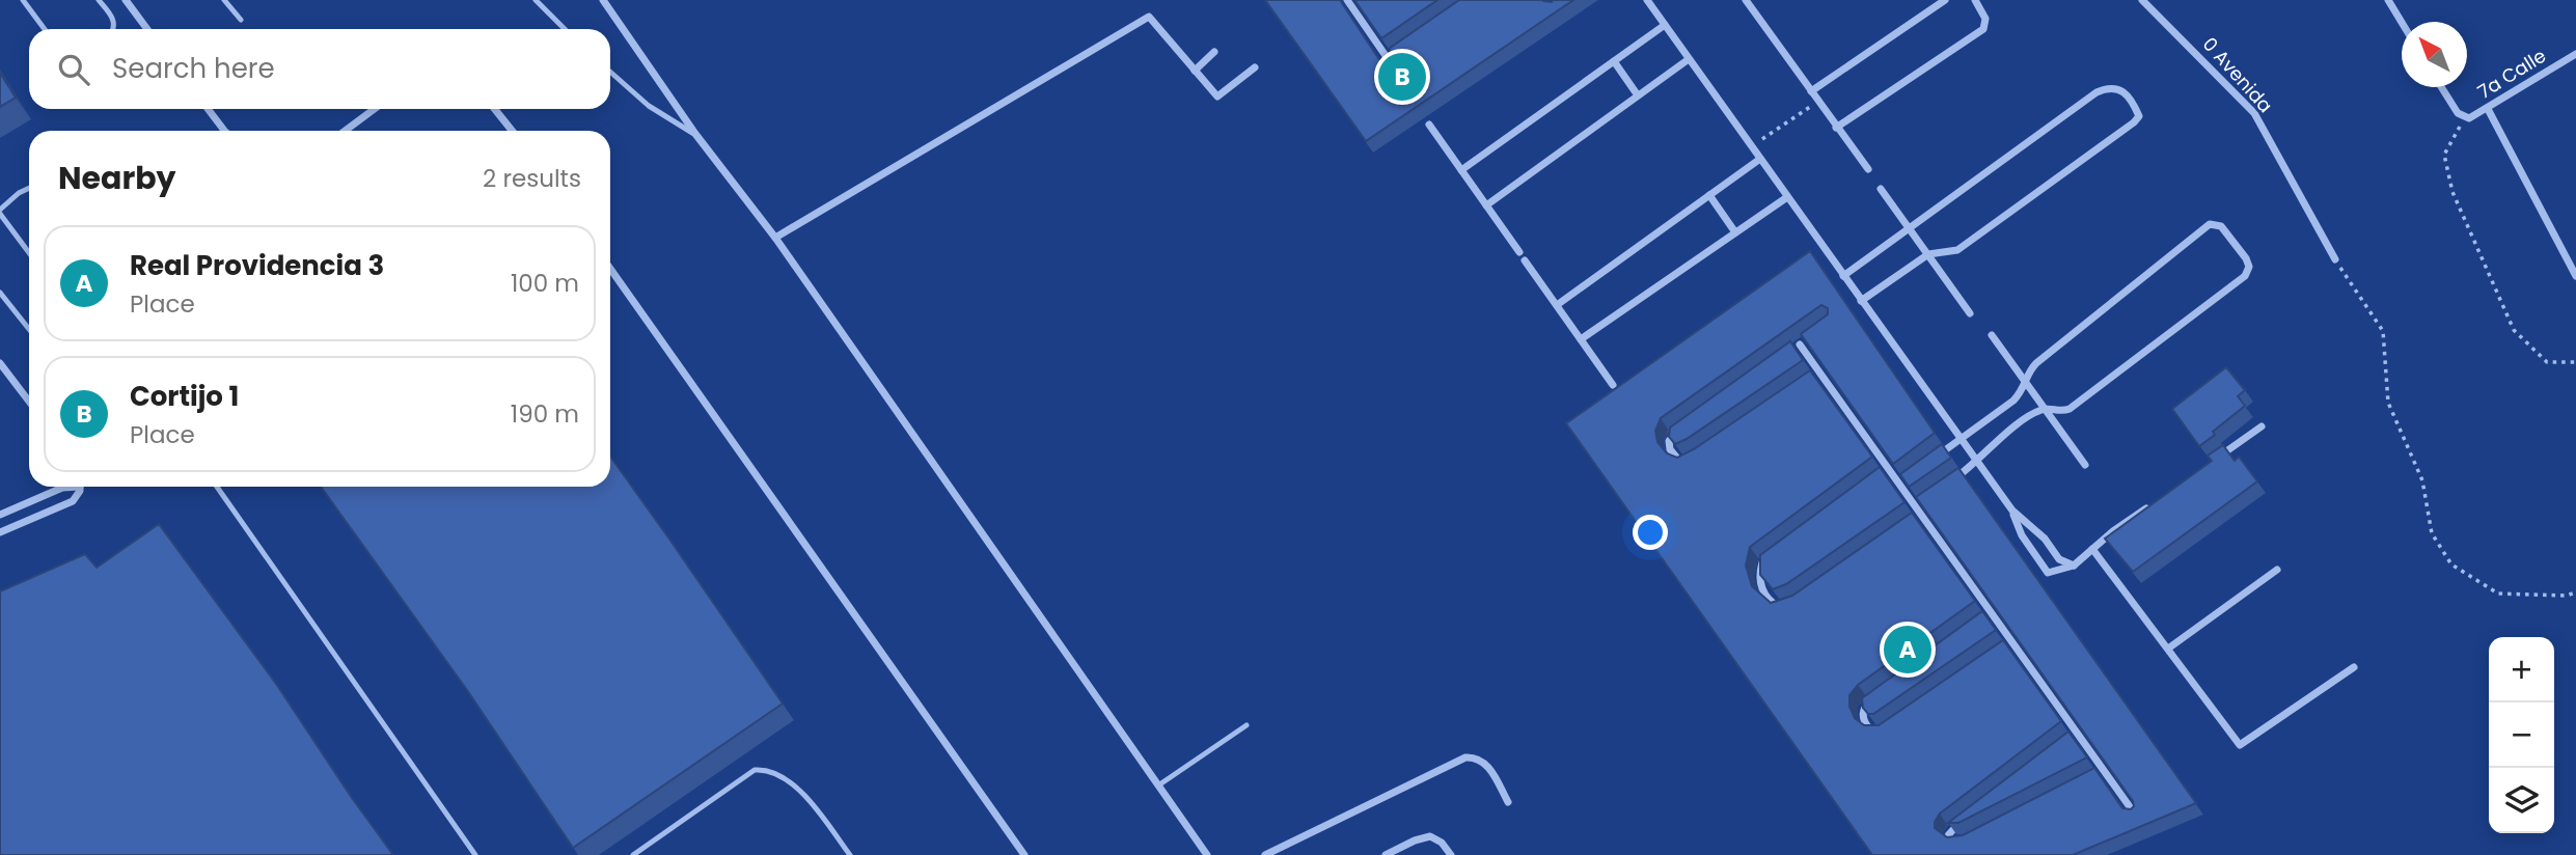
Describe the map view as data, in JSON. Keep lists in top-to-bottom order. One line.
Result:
{"streets":{"street":["7a Calle","0 Avenida"]},"north":"top left","page":{"search":"Search here","pins":["B","A"],"heading":["Nearby","2 results"],"list":[{"mark":"A","name":"Real Providencia 3","note":"Place","value":"100 m"},{"mark":"B","name":"Cortijo 1","note":"Place","value":"190 m"}],"map_buttons":["+","−"]}}
